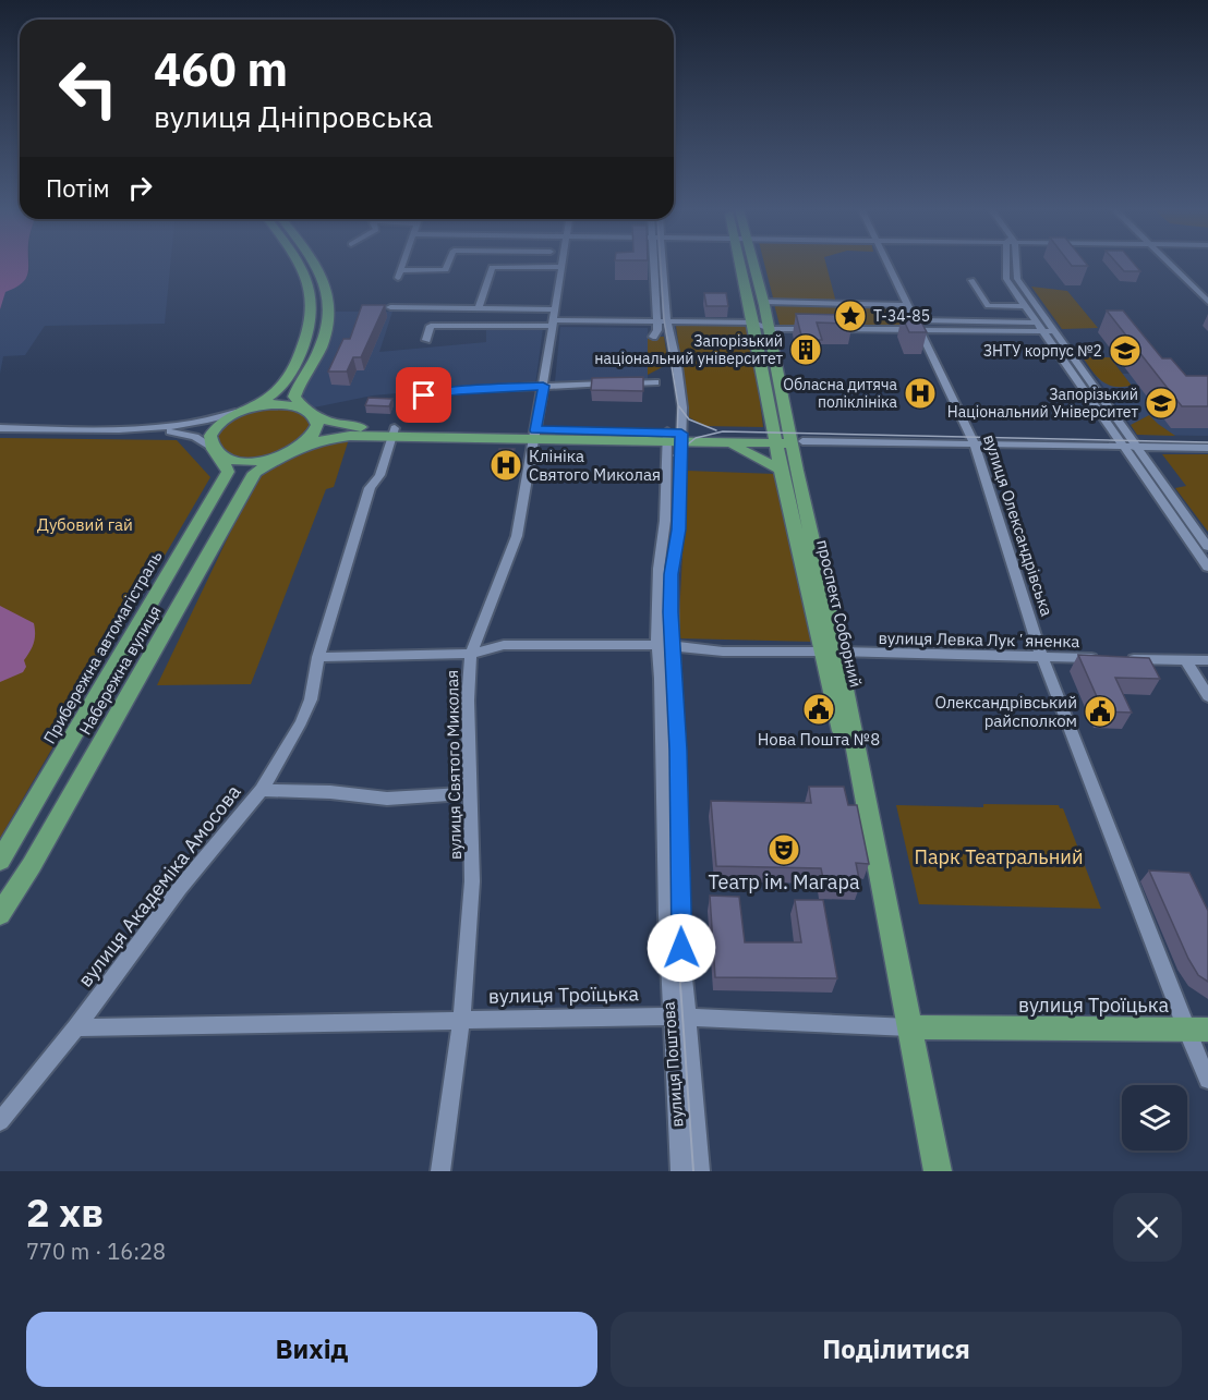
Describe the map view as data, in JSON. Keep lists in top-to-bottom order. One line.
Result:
{"streets":{"main road":["проспект Соборний","Прибережна автомагістраль","Набережна вулиця","вулиця Троїцька"],"street":["вулиця Олександрівська","вулиця Левка Лукʼяненка","вулиця Святого Миколая","вулиця Академіка Амосова","вулиця Поштова"]},"crossings":[["вулиця Олександрівська","вулиця Левка Лукʼяненка"],["вулиця Олександрівська","вулиця Троїцька"],["проспект Соборний","вулиця Левка Лукʼяненка"],["проспект Соборний","вулиця Троїцька"],["вулиця Левка Лукʼяненка","вулиця Святого Миколая"],["вулиця Левка Лукʼяненка","вулиця Академіка Амосова"],["вулиця Левка Лукʼяненка","вулиця Поштова"],["вулиця Святого Миколая","вулиця Троїцька"],["вулиця Академіка Амосова","вулиця Троїцька"],["вулиця Троїцька","вулиця Поштова"]],"parks":["Дубовий гай","Парк Театральний"],"places":{"place":["Т-34-85"],"building":["Запорізький національний університет"],"school or university":["ЗНТУ корпус №2","Запорізький Національний Університет"],"hospital":["Обласна дитяча поліклініка","Клініка Святого Миколая"],"public building":["Нова Пошта №8","Олександрівський райсполком"],"theatre":["Театр ім. Магара"]},"page":{"turn":["460 m","вулиця Дніпровська"],"then":"Потім","heading":["2 хв","770 m · 16:28"],"buttons":["Вихід","Поділитися"]}}
